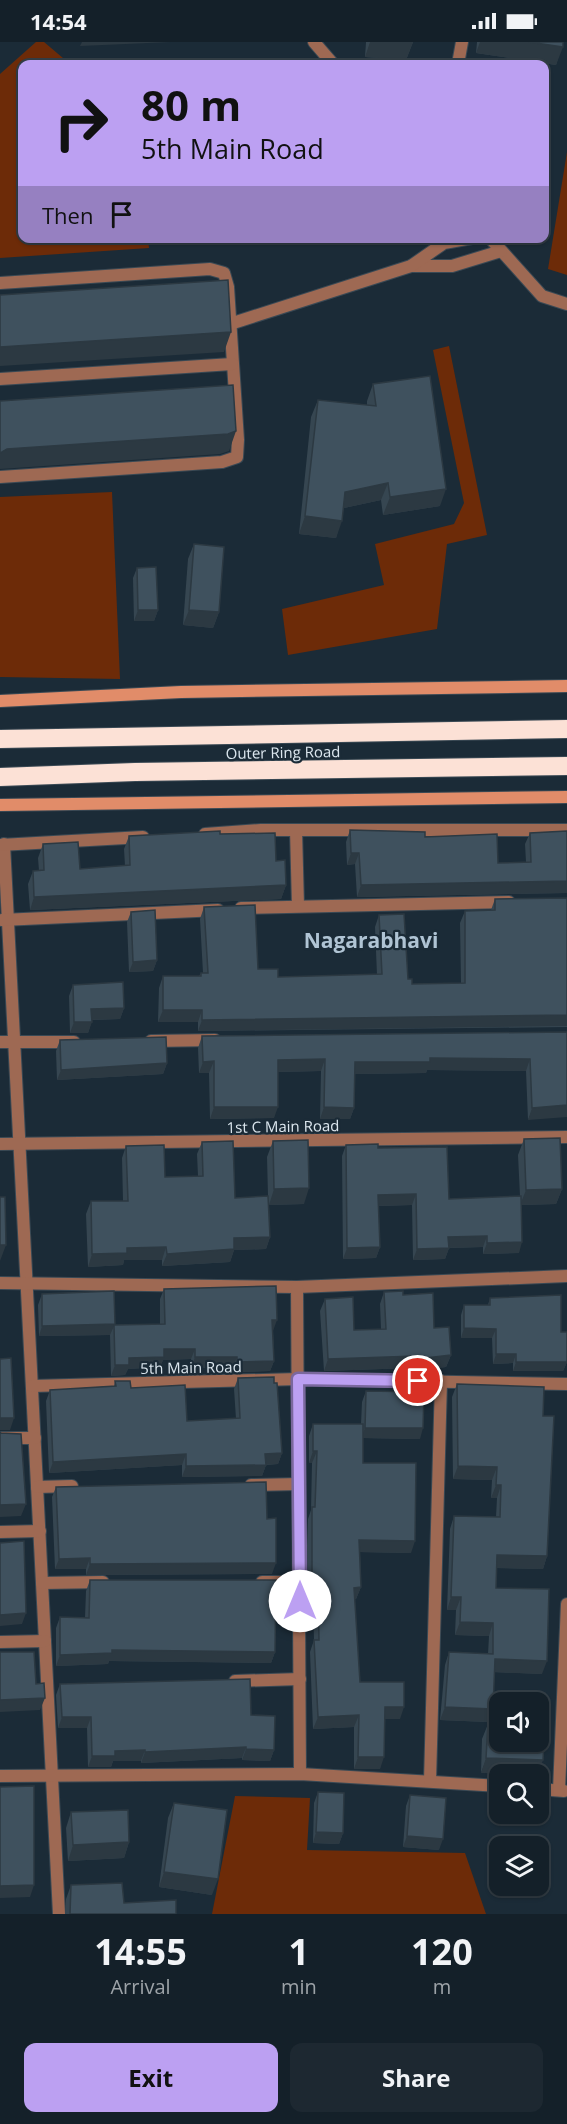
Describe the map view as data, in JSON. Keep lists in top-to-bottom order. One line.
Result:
{"streets":{"highway":["Outer Ring Road"],"street":["1st C Main Road","5th Main Road"]},"districts":["Nagarabhavi"],"page":{"status":"14:54","turn":["80 m","5th Main Road"],"then":"Then","eta":["14:55","Arrival","1","min","120","m"],"buttons":["Exit","Share"]}}
